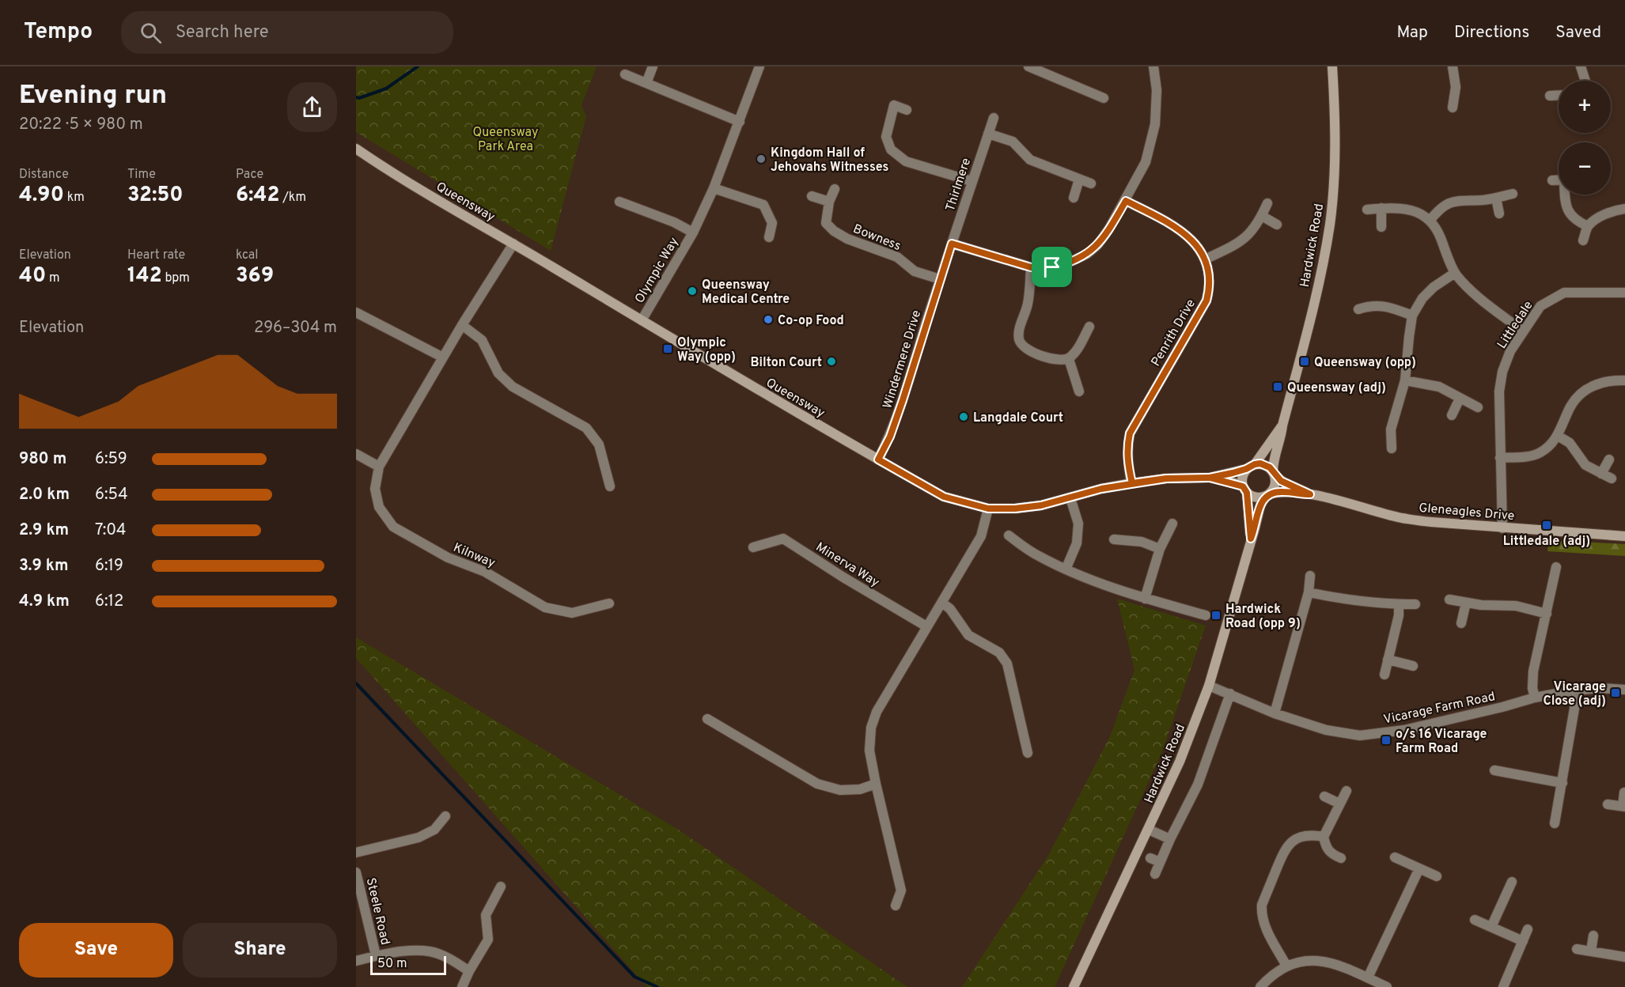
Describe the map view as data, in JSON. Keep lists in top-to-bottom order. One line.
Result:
{"streets":{"street":["Thirlmere","Queensway","Bowness","Hardwick Road","Olympic Way","Littledale","Penrith Drive","Windermere Drive","Gleneagles Drive","Kilnway","Minerva Way","Vicarage Farm Road","Steele Road"]},"crossings":[["Thirlmere","Windermere Drive"],["Queensway","Hardwick Road"],["Queensway","Olympic Way"],["Queensway","Penrith Drive"],["Queensway","Windermere Drive"],["Queensway","Gleneagles Drive"],["Queensway","Kilnway"],["Bowness","Windermere Drive"],["Hardwick Road","Gleneagles Drive"],["Hardwick Road","Vicarage Farm Road"],["Littledale","Gleneagles Drive"]],"parks":["Queensway Park Area"],"places":{"other":["Kingdom Hall of Jehovahs Witnesses","Queensway Medical Centre","Co-op Food","Bilton Court","Langdale Court"],"transit":["Olympic Way (opp)","Queensway (opp)","Queensway (adj)","Littledale (adj)","Hardwick Road (opp 9)","Vicarage Close (adj)","o/s 16 Vicarage Farm Road"]},"scale_bar":"50 m","page":{"header":"Tempo","search":"Search here","nav":["Map","Directions","Saved"],"heading":["Evening run","20:22 · 5 × 980 m"],"map_buttons":["+","−"],"stats":[["Distance","4.90 km"],["Time","32:50"],["Pace","6:42 /km"],["Elevation","40 m"],["Heart rate","142 bpm"],["kcal","369"]],"chart":["Elevation","296–304 m"],"list":[{"name":"980 m","note":"6:59"},{"name":"2.0 km","note":"6:54"},{"name":"2.9 km","note":"7:04"},{"name":"3.9 km","note":"6:19"},{"name":"4.9 km","note":"6:12"}],"buttons":["Save","Share"],"scale":"50 m"}}
